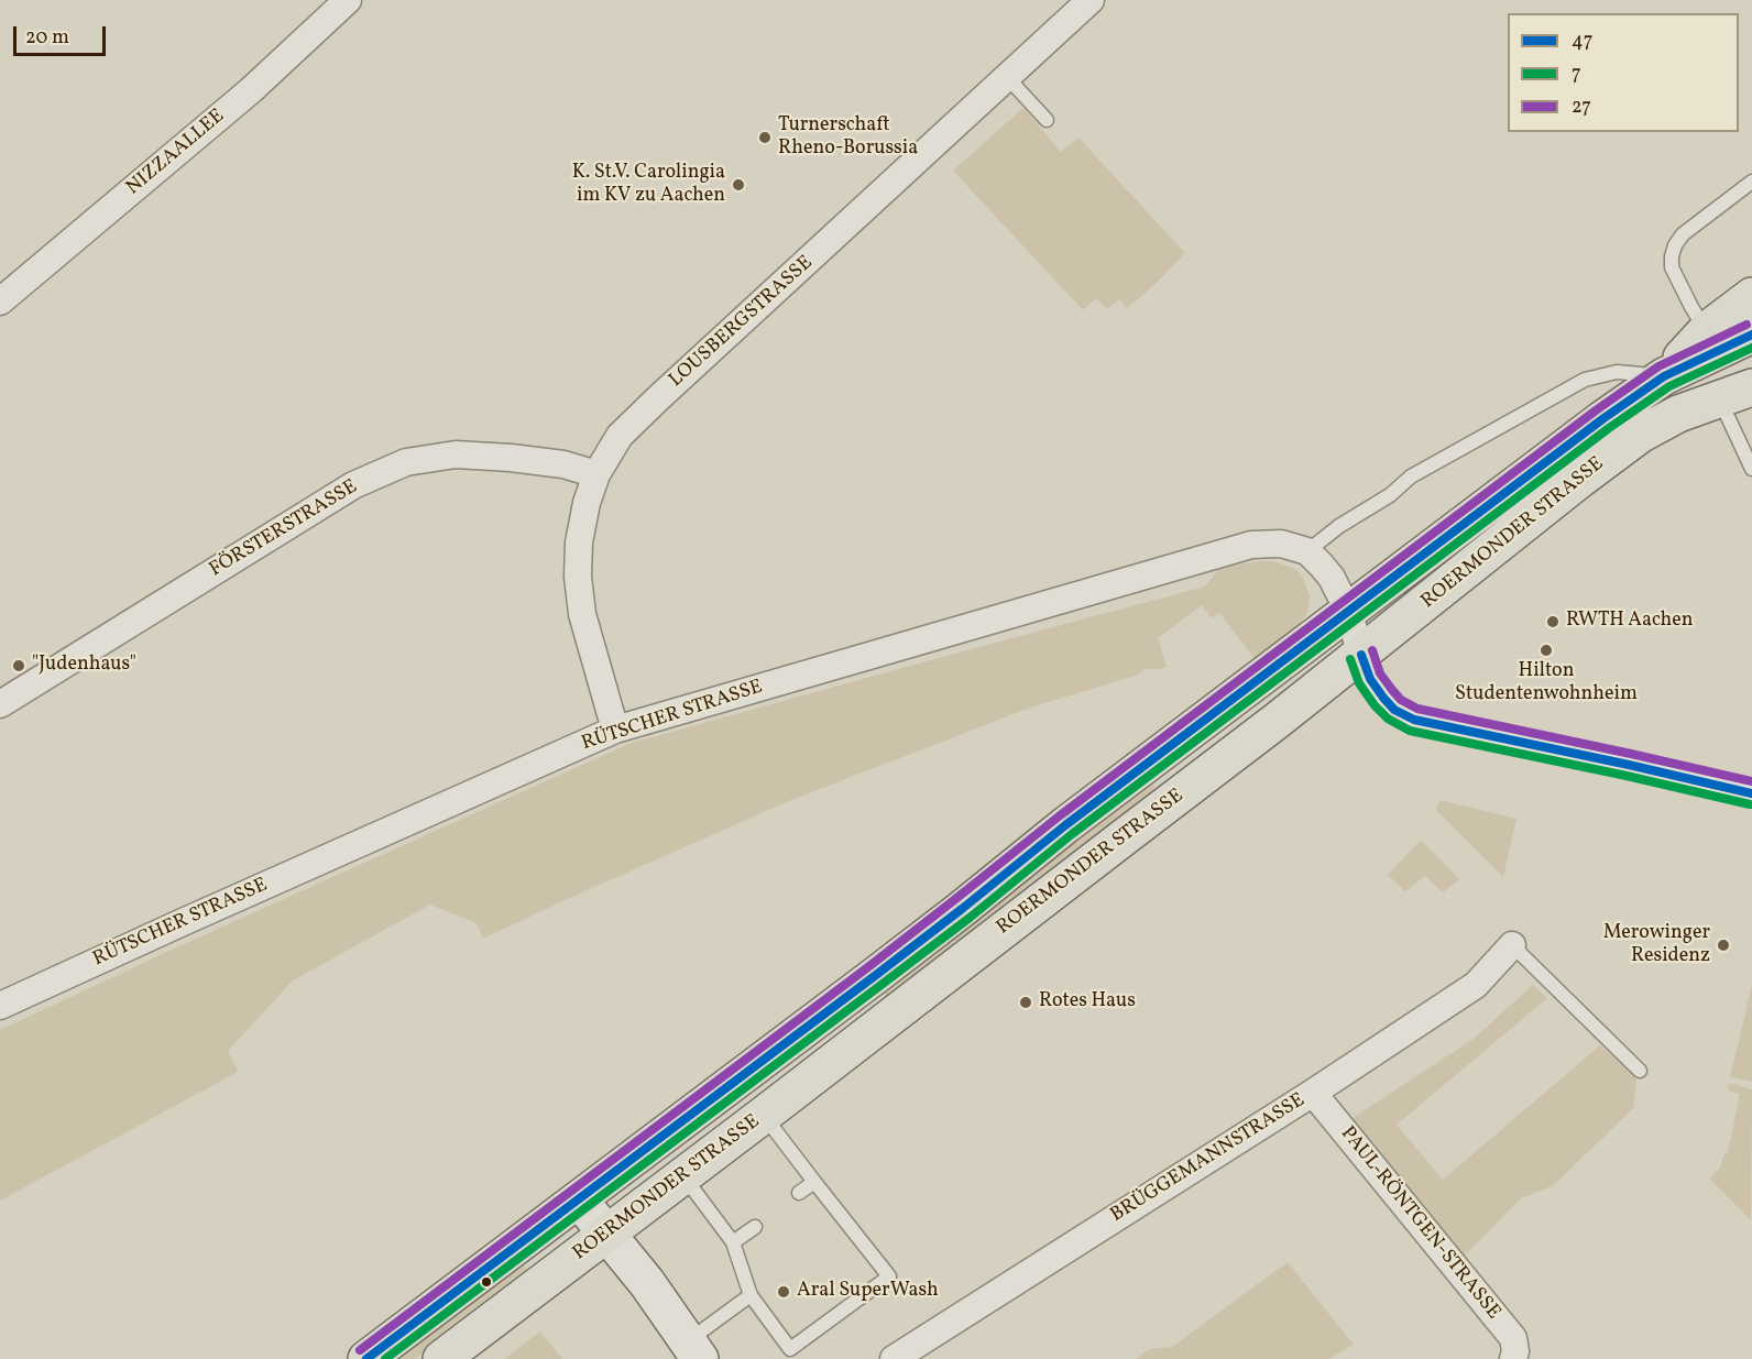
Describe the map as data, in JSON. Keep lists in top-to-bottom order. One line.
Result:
{"streets":{"main road":["ROERMONDER STRASSE"],"street":["NIZZAALLEE","LOUSBERGSTRASSE","FÖRSTERSTRASSE","RÜTSCHER STRASSE","BRÜGGEMANNSTRASSE","PAUL-RÖNTGEN-STRASSE"]},"crossings":[["LOUSBERGSTRASSE","FÖRSTERSTRASSE"],["LOUSBERGSTRASSE","RÜTSCHER STRASSE"],["BRÜGGEMANNSTRASSE","PAUL-RÖNTGEN-STRASSE"]],"places":["Turnerschaft Rheno-Borussia","K. St.V. Carolingia im KV zu Aachen","RWTH Aachen","Hilton Studentenwohnheim","\"Judenhaus\"","Merowinger Residenz","Rotes Haus","Aral SuperWash"],"lines":["transit line 27","transit line 47","transit line 7"],"legend":["47","7","27"],"scale_bar":"20 m"}
